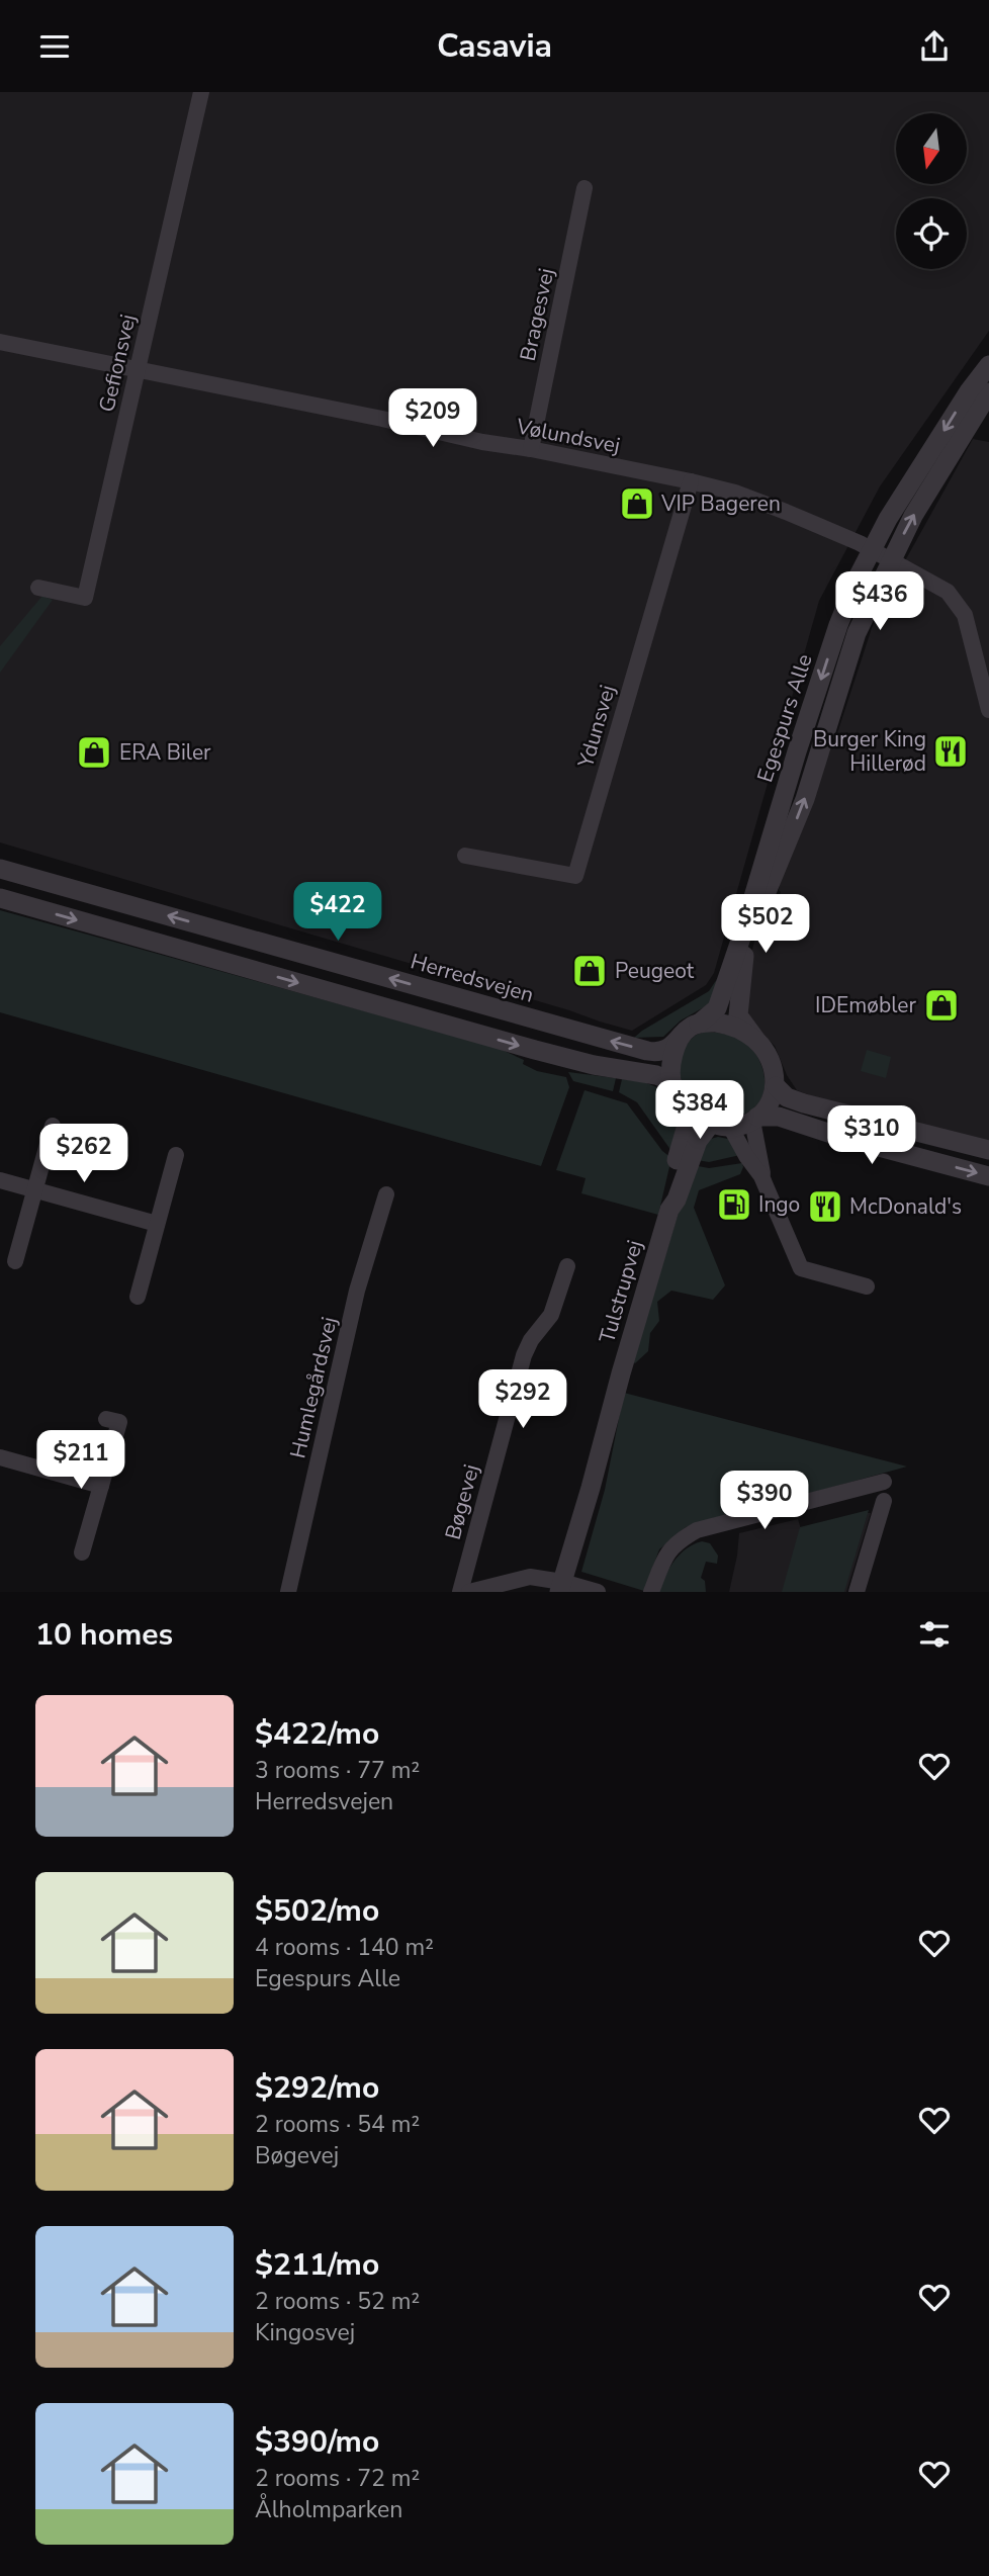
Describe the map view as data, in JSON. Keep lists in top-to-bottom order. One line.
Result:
{"streets":{"street":["Bragesvej","Gefionsvej","Vølundsvej","Egespurs Alle","Ydunsvej","Herredsvejen","Tulstrupvej","Humlegårdsvej","Bøgevej"]},"crossings":[["Bragesvej","Vølundsvej"],["Gefionsvej","Vølundsvej"],["Vølundsvej","Egespurs Alle"],["Vølundsvej","Ydunsvej"],["Egespurs Alle","Herredsvejen"],["Egespurs Alle","Tulstrupvej"],["Herredsvejen","Tulstrupvej"]],"places":{"shop":["VIP Bageren","ERA Biler","Peugeot","IDEmøbler"],"restaurant":["Burger King Hillerød","McDonald's"],"fuel station":["Ingo"]},"north":"bottom","page":{"header":"Casavia","price":["$209","$436","$422","$502","$384","$310","$262","$292","$211","$390"],"heading":"10 homes","list":[{"name":"$422/mo","note":"3 rooms · 77 m² · Herredsvejen"},{"name":"$502/mo","note":"4 rooms · 140 m² · Egespurs Alle"},{"name":"$292/mo","note":"2 rooms · 54 m² · Bøgevej"},{"name":"$211/mo","note":"2 rooms · 52 m² · Kingosvej"},{"name":"$390/mo","note":"2 rooms · 72 m² · Ålholmparken"}]}}
